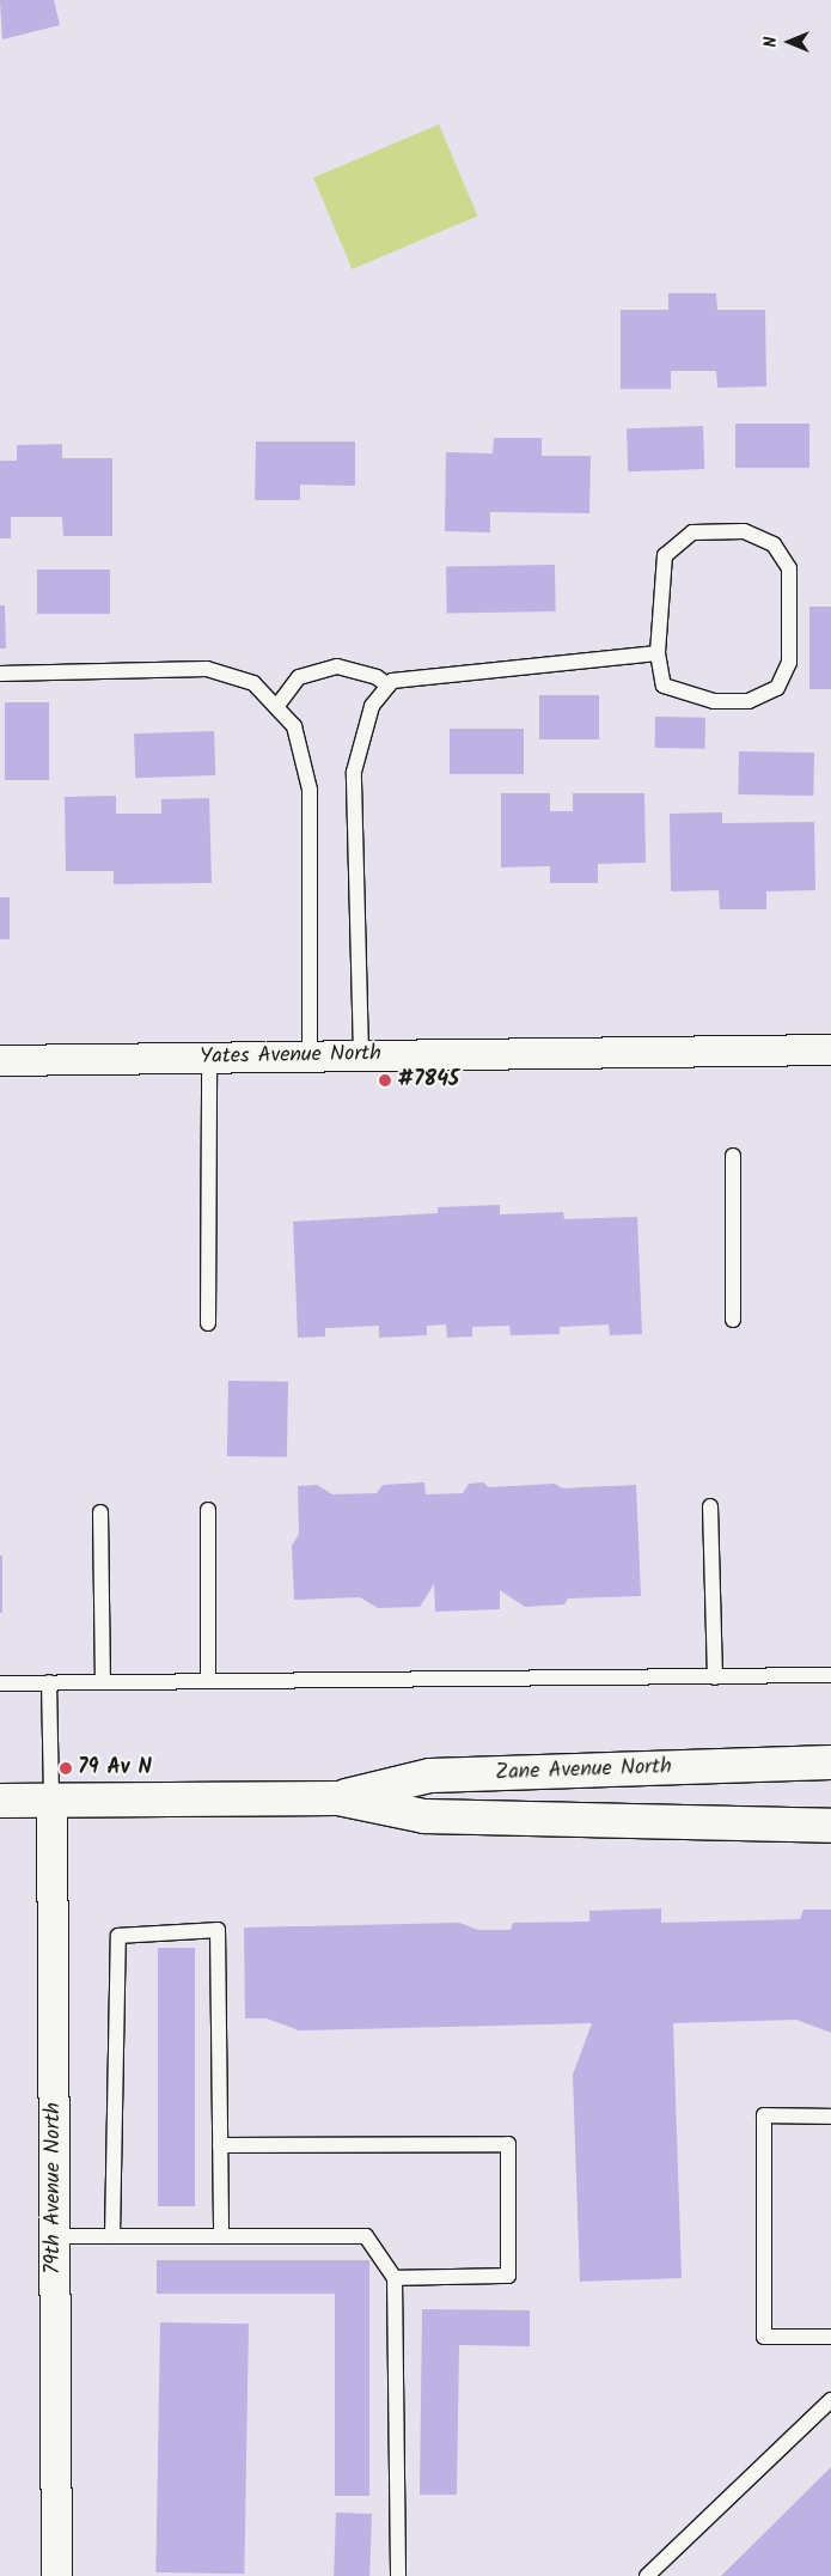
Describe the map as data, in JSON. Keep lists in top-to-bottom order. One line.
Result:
{"streets":{"main road":["Zane Avenue North"],"street":["Yates Avenue North","79th Avenue North"]},"crossings":[["Zane Avenue North","79th Avenue North"]],"places":["#7845","79 Av N"],"north":"left"}
